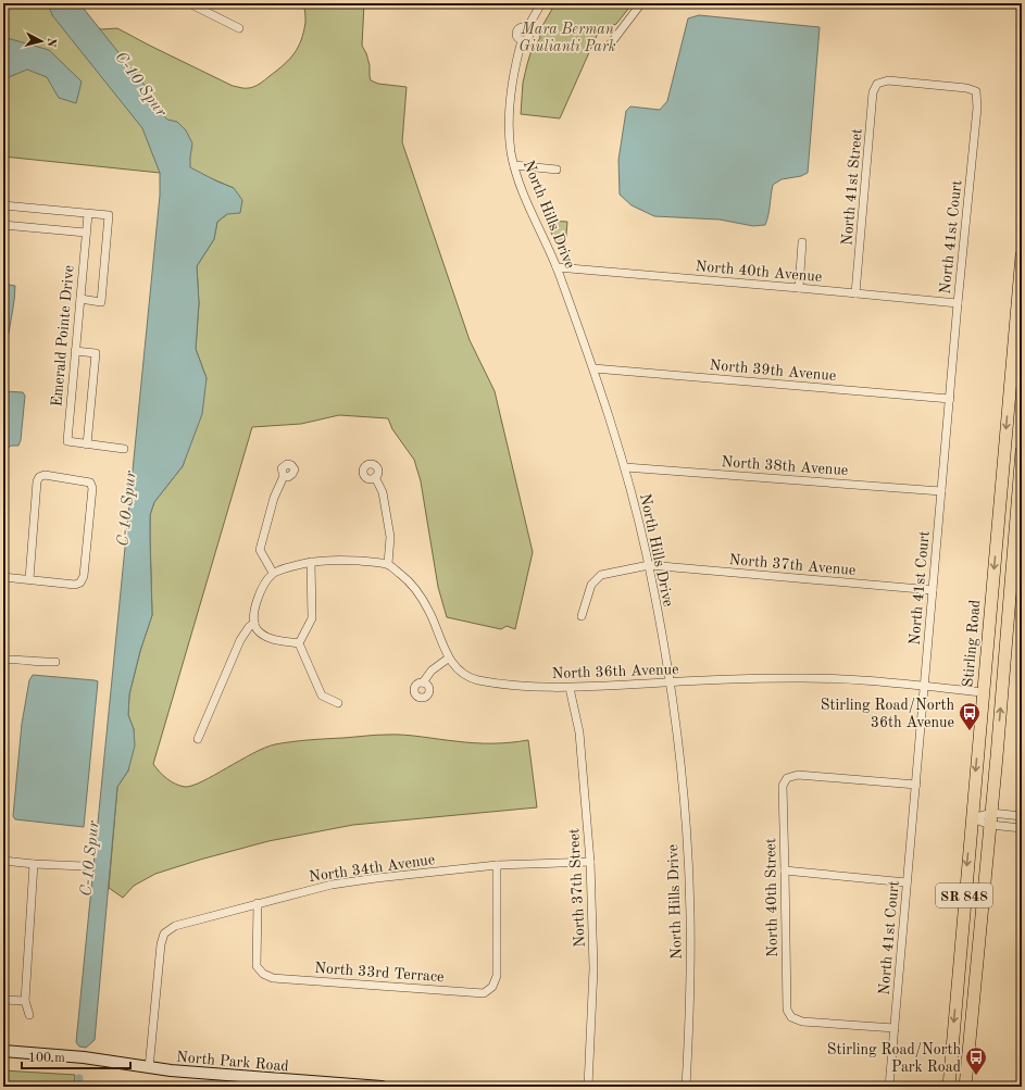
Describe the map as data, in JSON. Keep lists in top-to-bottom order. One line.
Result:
{"streets":{"main road":["Stirling Road","SR 848"],"street":["North 41st Street","North Hills Drive","North 41st Court","North 40th Avenue","Emerald Pointe Drive","North 39th Avenue","North 38th Avenue","North 37th Avenue","North 36th Avenue","North 34th Avenue","North 37th Street","North 40th Street","North 33rd Terrace","North Park Road"]},"crossings":[["North 41st Street","North 41st Court"],["North 41st Street","North 40th Avenue"],["North Hills Drive","North 40th Avenue"],["North Hills Drive","North 39th Avenue"],["North Hills Drive","North 38th Avenue"],["North Hills Drive","North 37th Avenue"],["North Hills Drive","North 36th Avenue"],["North 41st Court","North 40th Avenue"],["North 41st Court","North 39th Avenue"],["North 41st Court","North 38th Avenue"],["North 41st Court","North 37th Avenue"],["North 41st Court","North 36th Avenue"],["North 41st Court","North 40th Street"],["Stirling Road","North 36th Avenue"],["North 36th Avenue","North 37th Street"],["North 34th Avenue","North 37th Street"],["North 34th Avenue","North 33rd Terrace"],["North 34th Avenue","North Park Road"]],"water":["C-10 Spur"],"parks":["Mara Berman Giulianti Park"],"places":{"bus stop":["Stirling Road/North 36th Avenue","Stirling Road/North Park Road"]},"scale_bar":"100 m","north":"right"}
